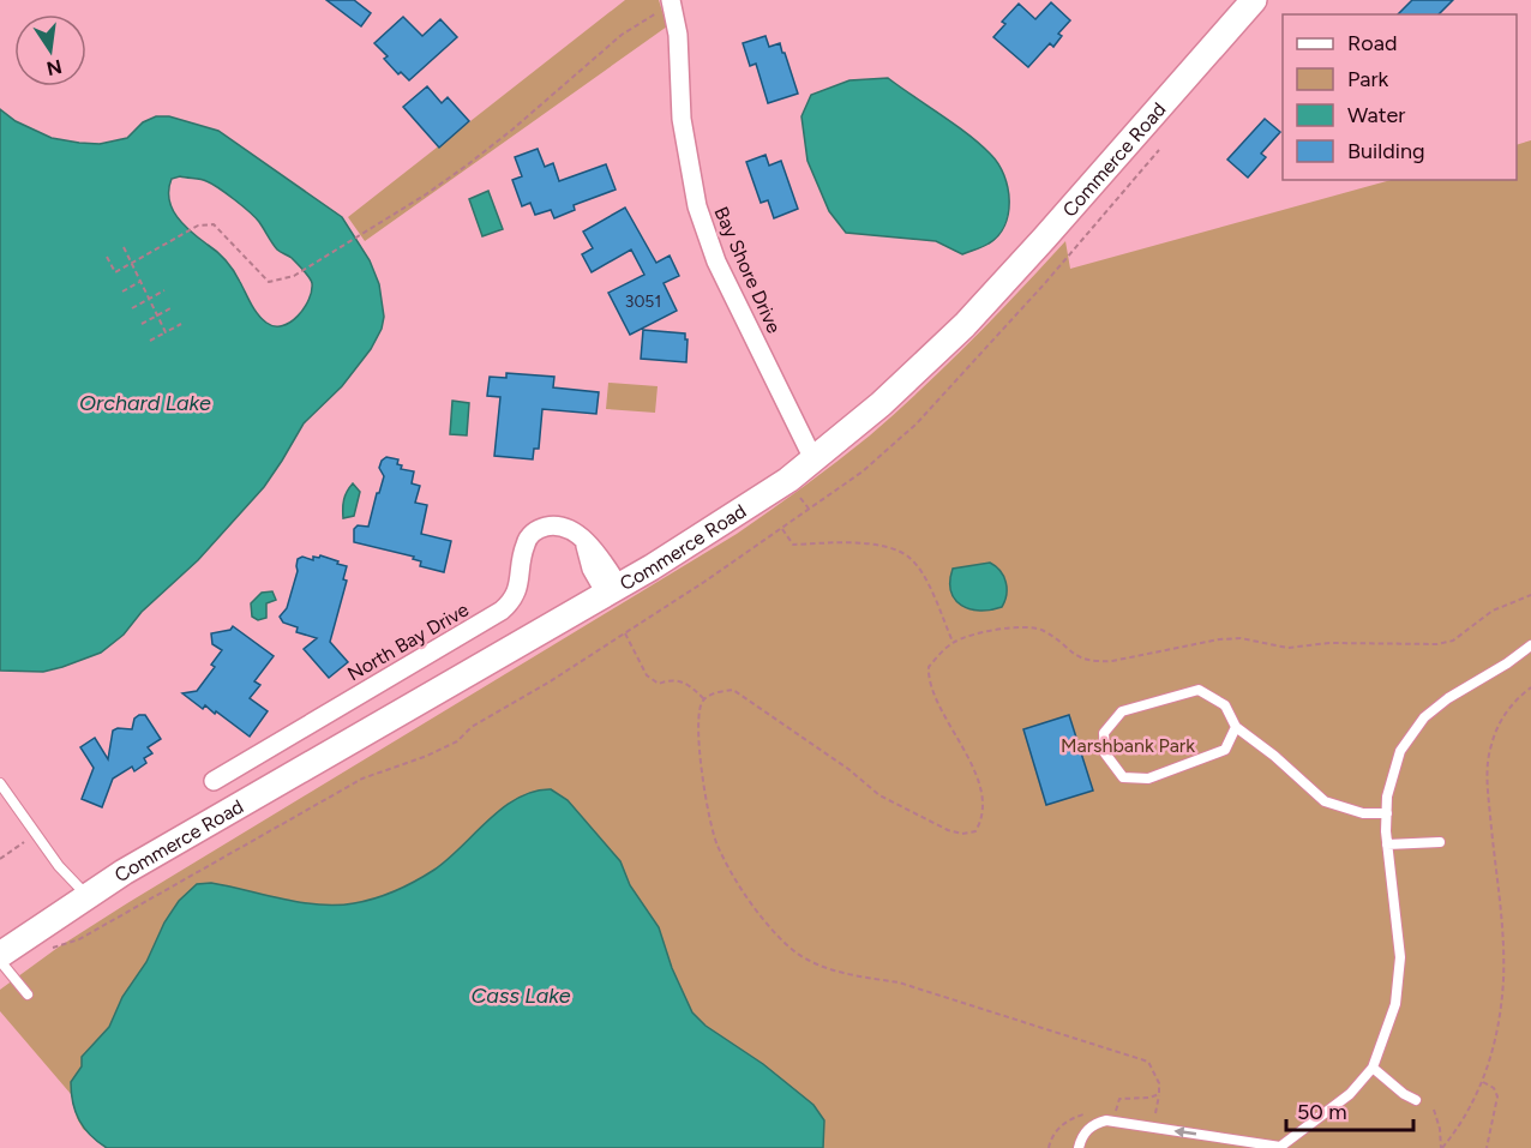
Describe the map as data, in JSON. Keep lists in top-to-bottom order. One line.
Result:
{"streets":{"main road":["Commerce Road"],"street":["Bay Shore Drive","North Bay Drive"]},"crossings":[["Commerce Road","Bay Shore Drive"],["Commerce Road","North Bay Drive"]],"water":["Orchard Lake","Cass Lake"],"parks":["Marshbank Park"],"house_numbers":["3051"],"legend":["Road","Park","Water","Building"],"scale_bar":"50 m","north":"bottom"}
